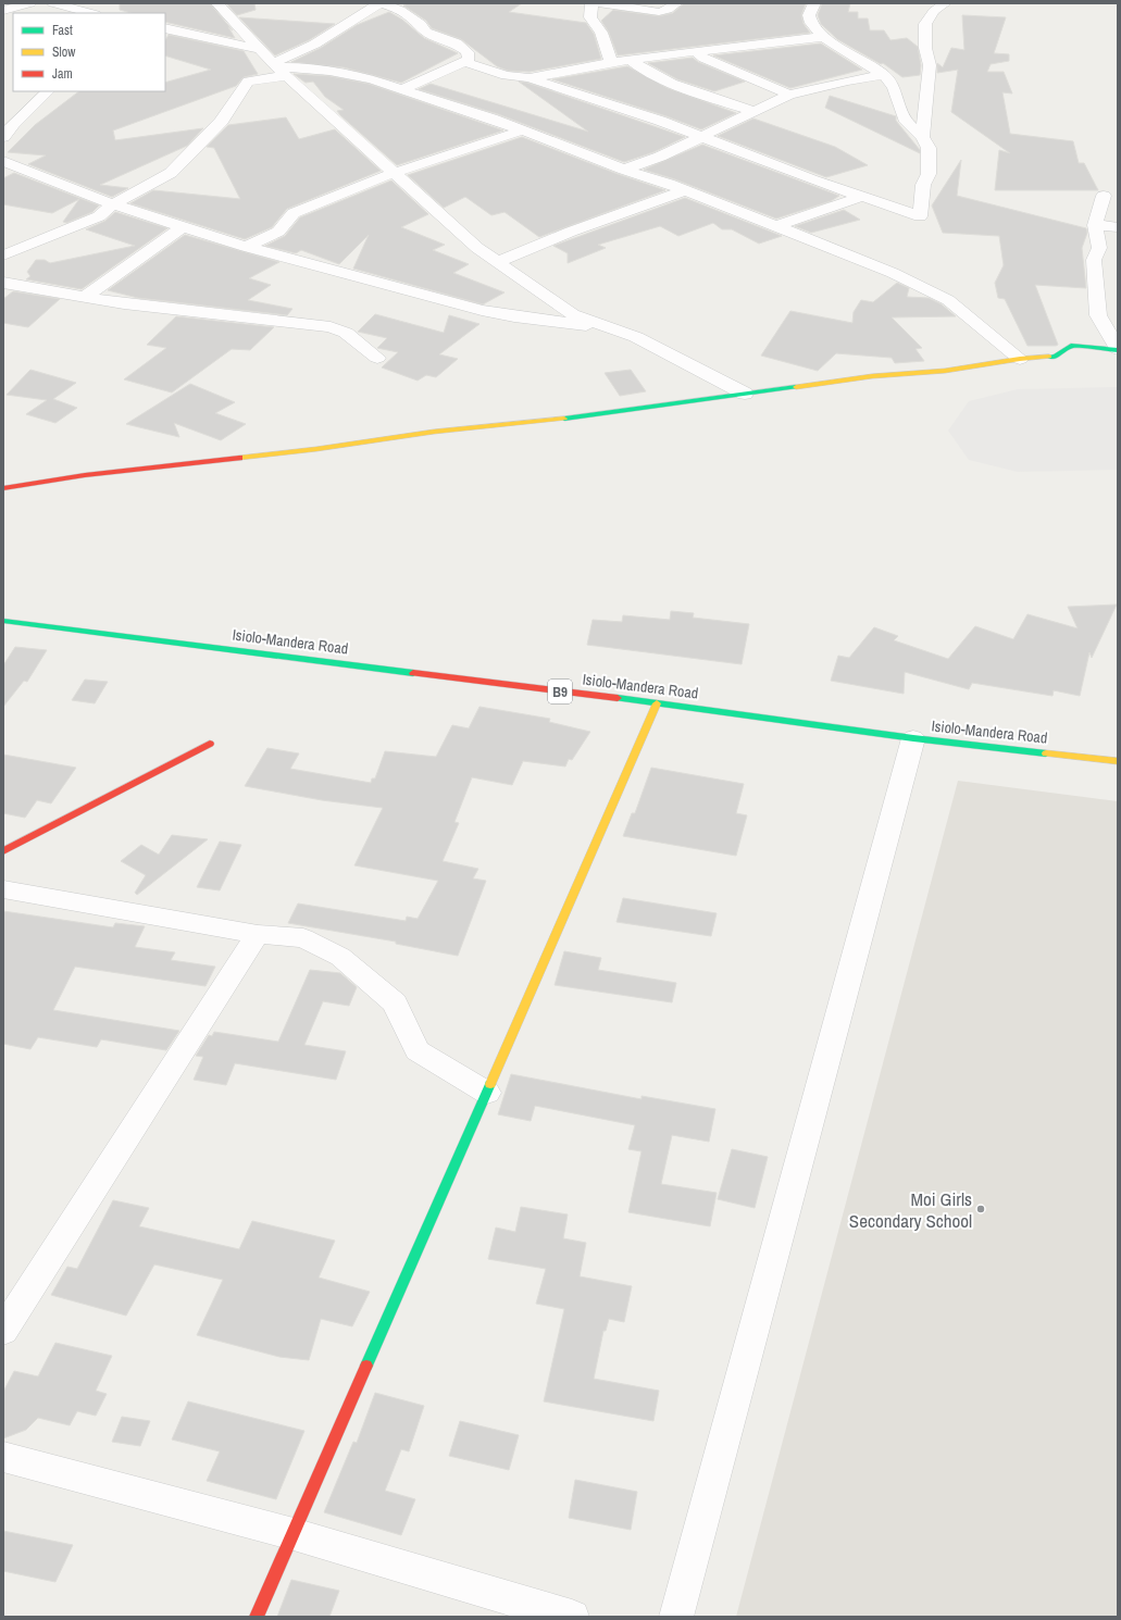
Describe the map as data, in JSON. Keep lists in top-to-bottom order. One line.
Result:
{"streets":{"main road":["Isiolo-Mandera Road","B9"]},"places":["Moi Girls Secondary School"],"legend":["Fast","Slow","Jam"]}
